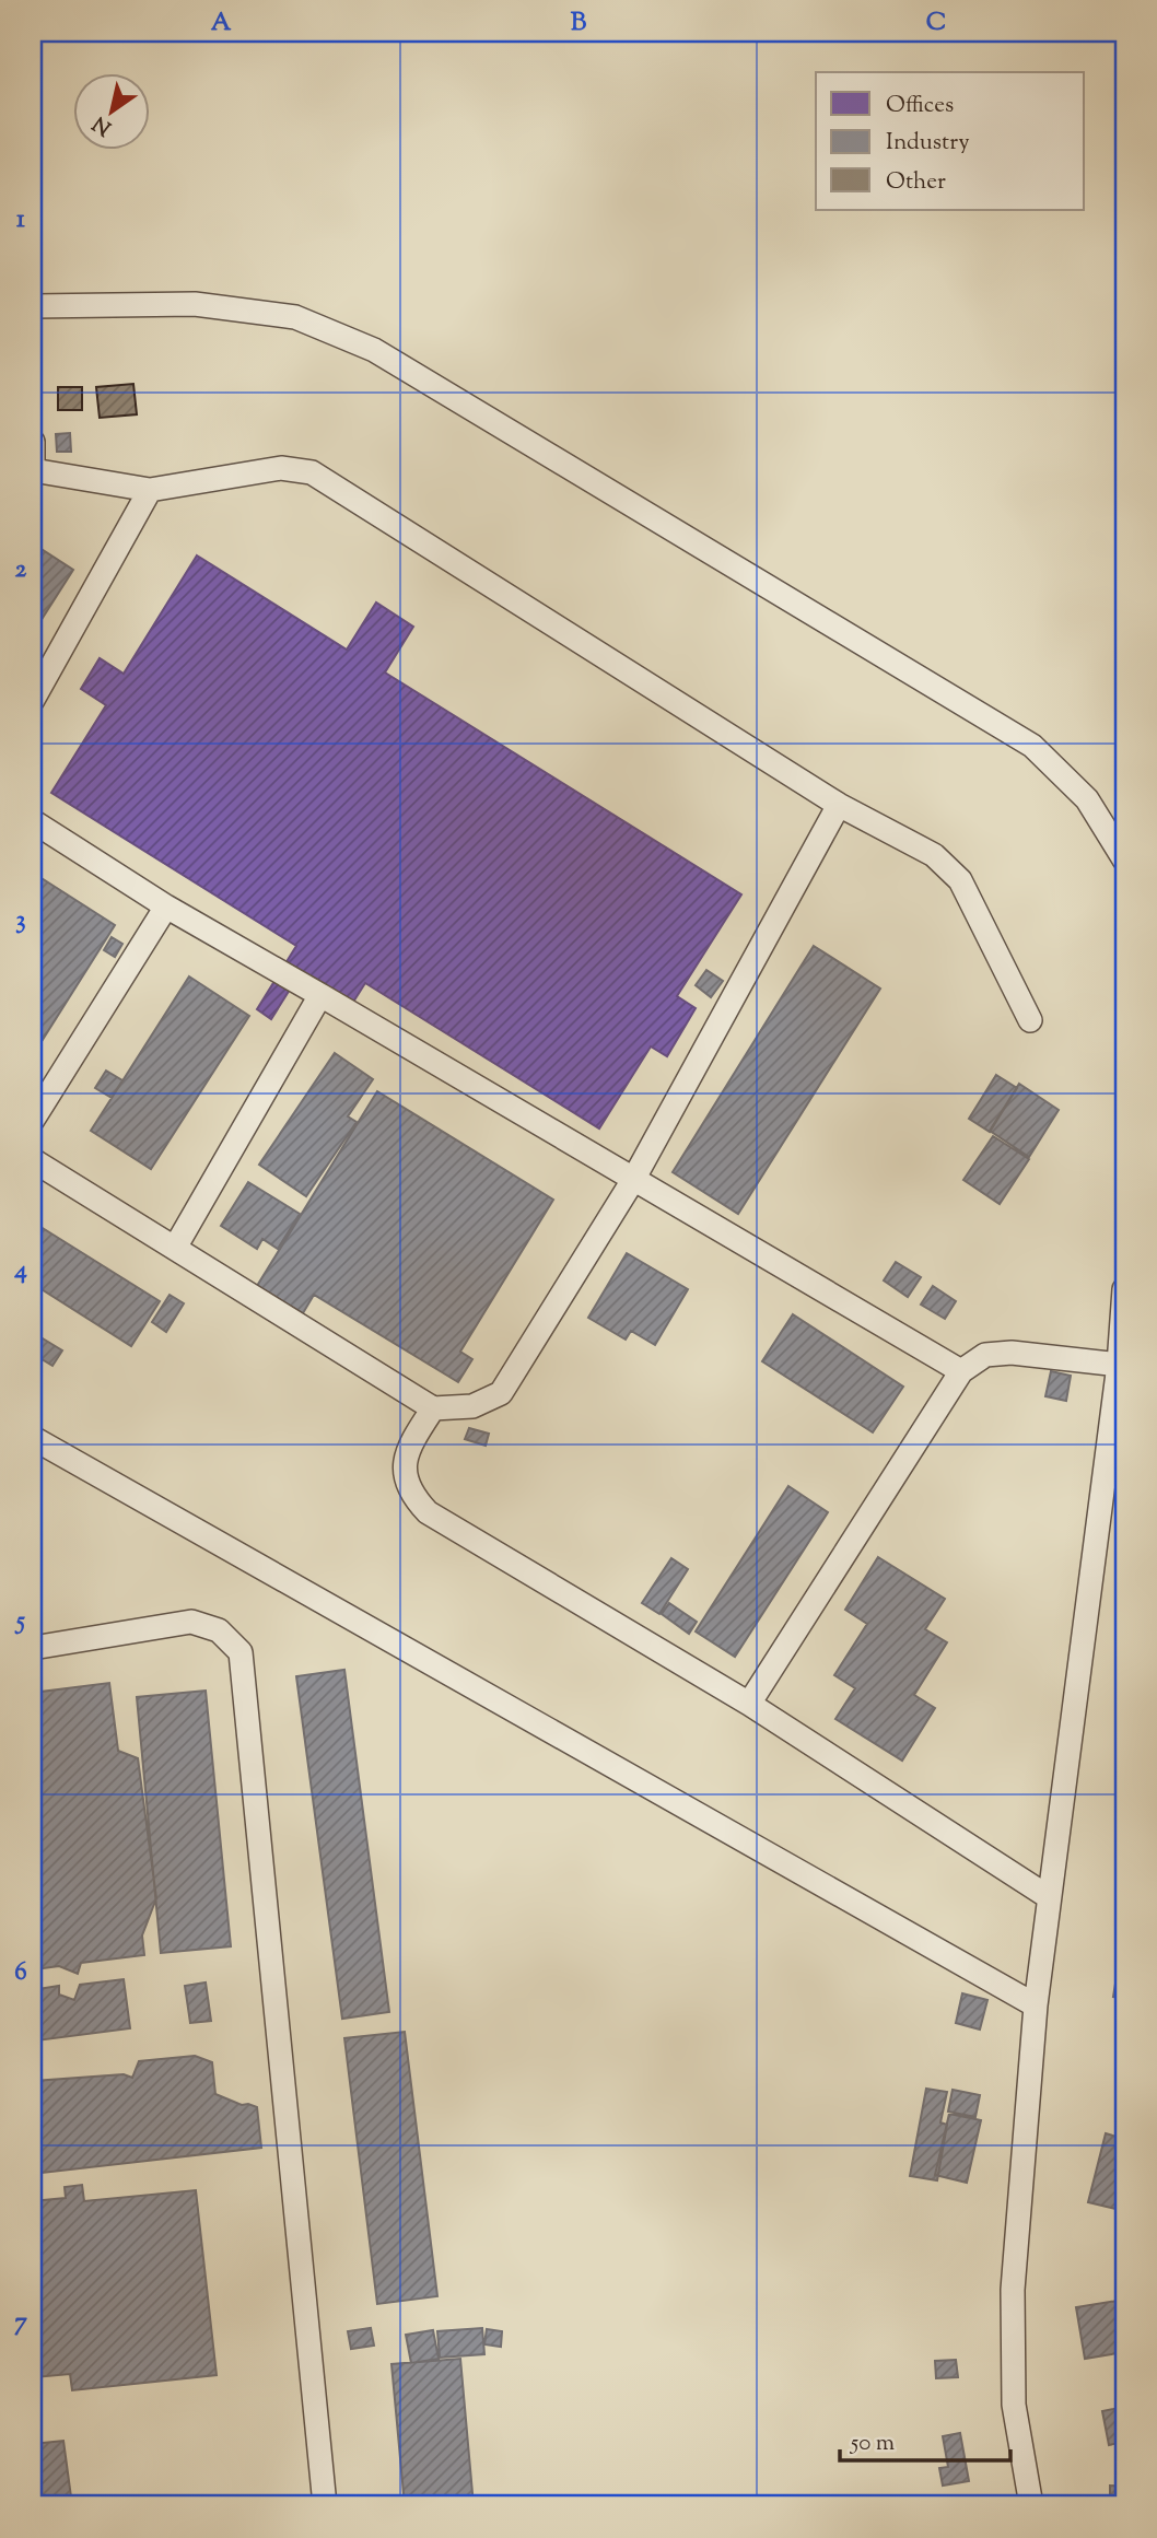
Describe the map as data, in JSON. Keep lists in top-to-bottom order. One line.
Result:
{"legend":["Offices","Industry","Other"],"scale_bar":"50 m","north":"bottom left","grid":{"columns":["A","B","C"],"rows":["1","2","3","4","5","6","7"]}}
